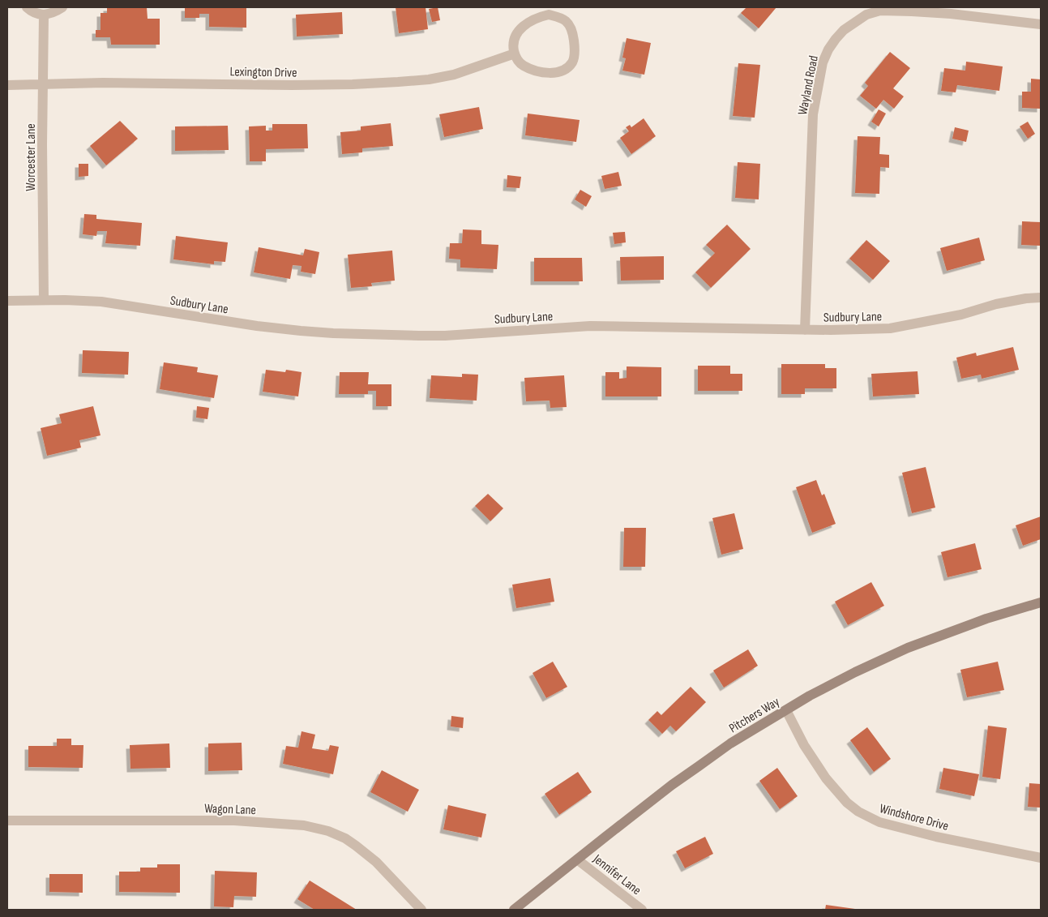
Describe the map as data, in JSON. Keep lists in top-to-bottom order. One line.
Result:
{"streets":{"main road":["Pitchers Way"],"street":["Lexington Drive","Wayland Road","Worcester Lane","Sudbury Lane","Wagon Lane","Windshore Drive","Jennifer Lane"]},"crossings":[["Lexington Drive","Worcester Lane"],["Wayland Road","Sudbury Lane"],["Worcester Lane","Sudbury Lane"],["Pitchers Way","Windshore Drive"],["Pitchers Way","Jennifer Lane"]]}
